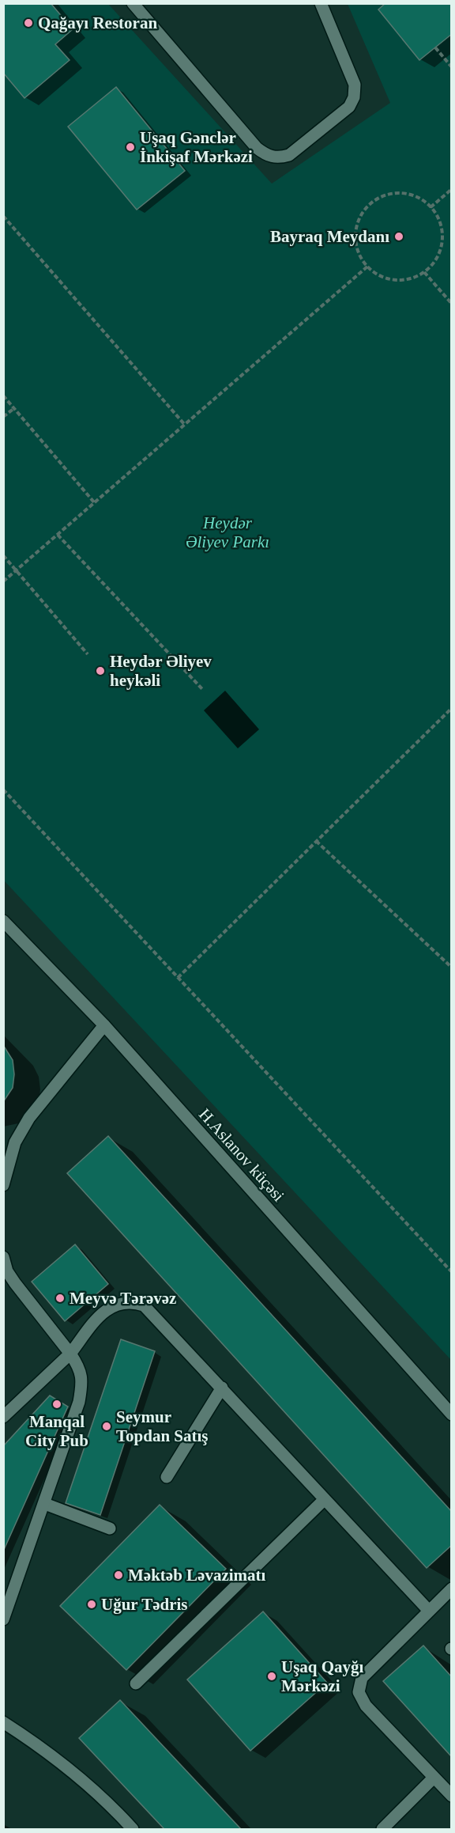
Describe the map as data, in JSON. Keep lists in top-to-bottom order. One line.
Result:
{"streets":{"street":["H.Aslanov küçəsi"]},"parks":["Heydər Əliyev Parkı"],"places":["Qağayı Restoran","Uşaq Gənclər İnkişaf Mərkəzi","Bayraq Meydanı","Heydər Əliyev heykəli","Meyvə Tərəvəz","Manqal City Pub","Seymur Topdan Satış","Məktəb Ləvazimatı","Uğur Tədris","Uşaq Qayğı Mərkəzi"]}
